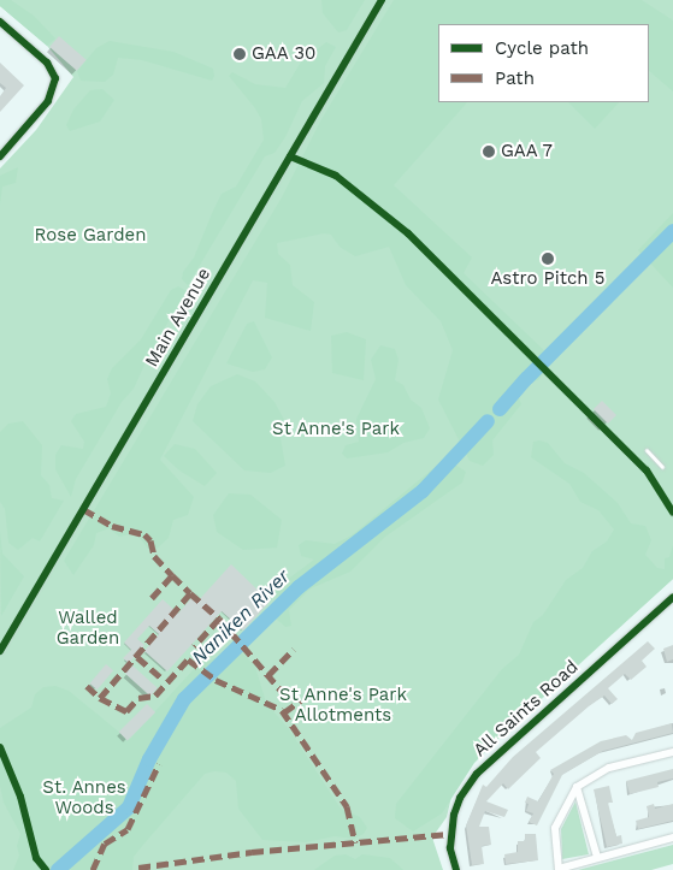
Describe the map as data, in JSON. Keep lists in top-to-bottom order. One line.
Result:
{"streets":{"street":["All Saints Road"],"lane":["Main Avenue"]},"water":["Naniken River"],"parks":["Rose Garden","St Anne's Park","Walled Garden","St Anne's Park Allotments","St. Annes Woods"],"places":["GAA 30","GAA 7","Astro Pitch 5"],"legend":["Cycle path","Path"]}
